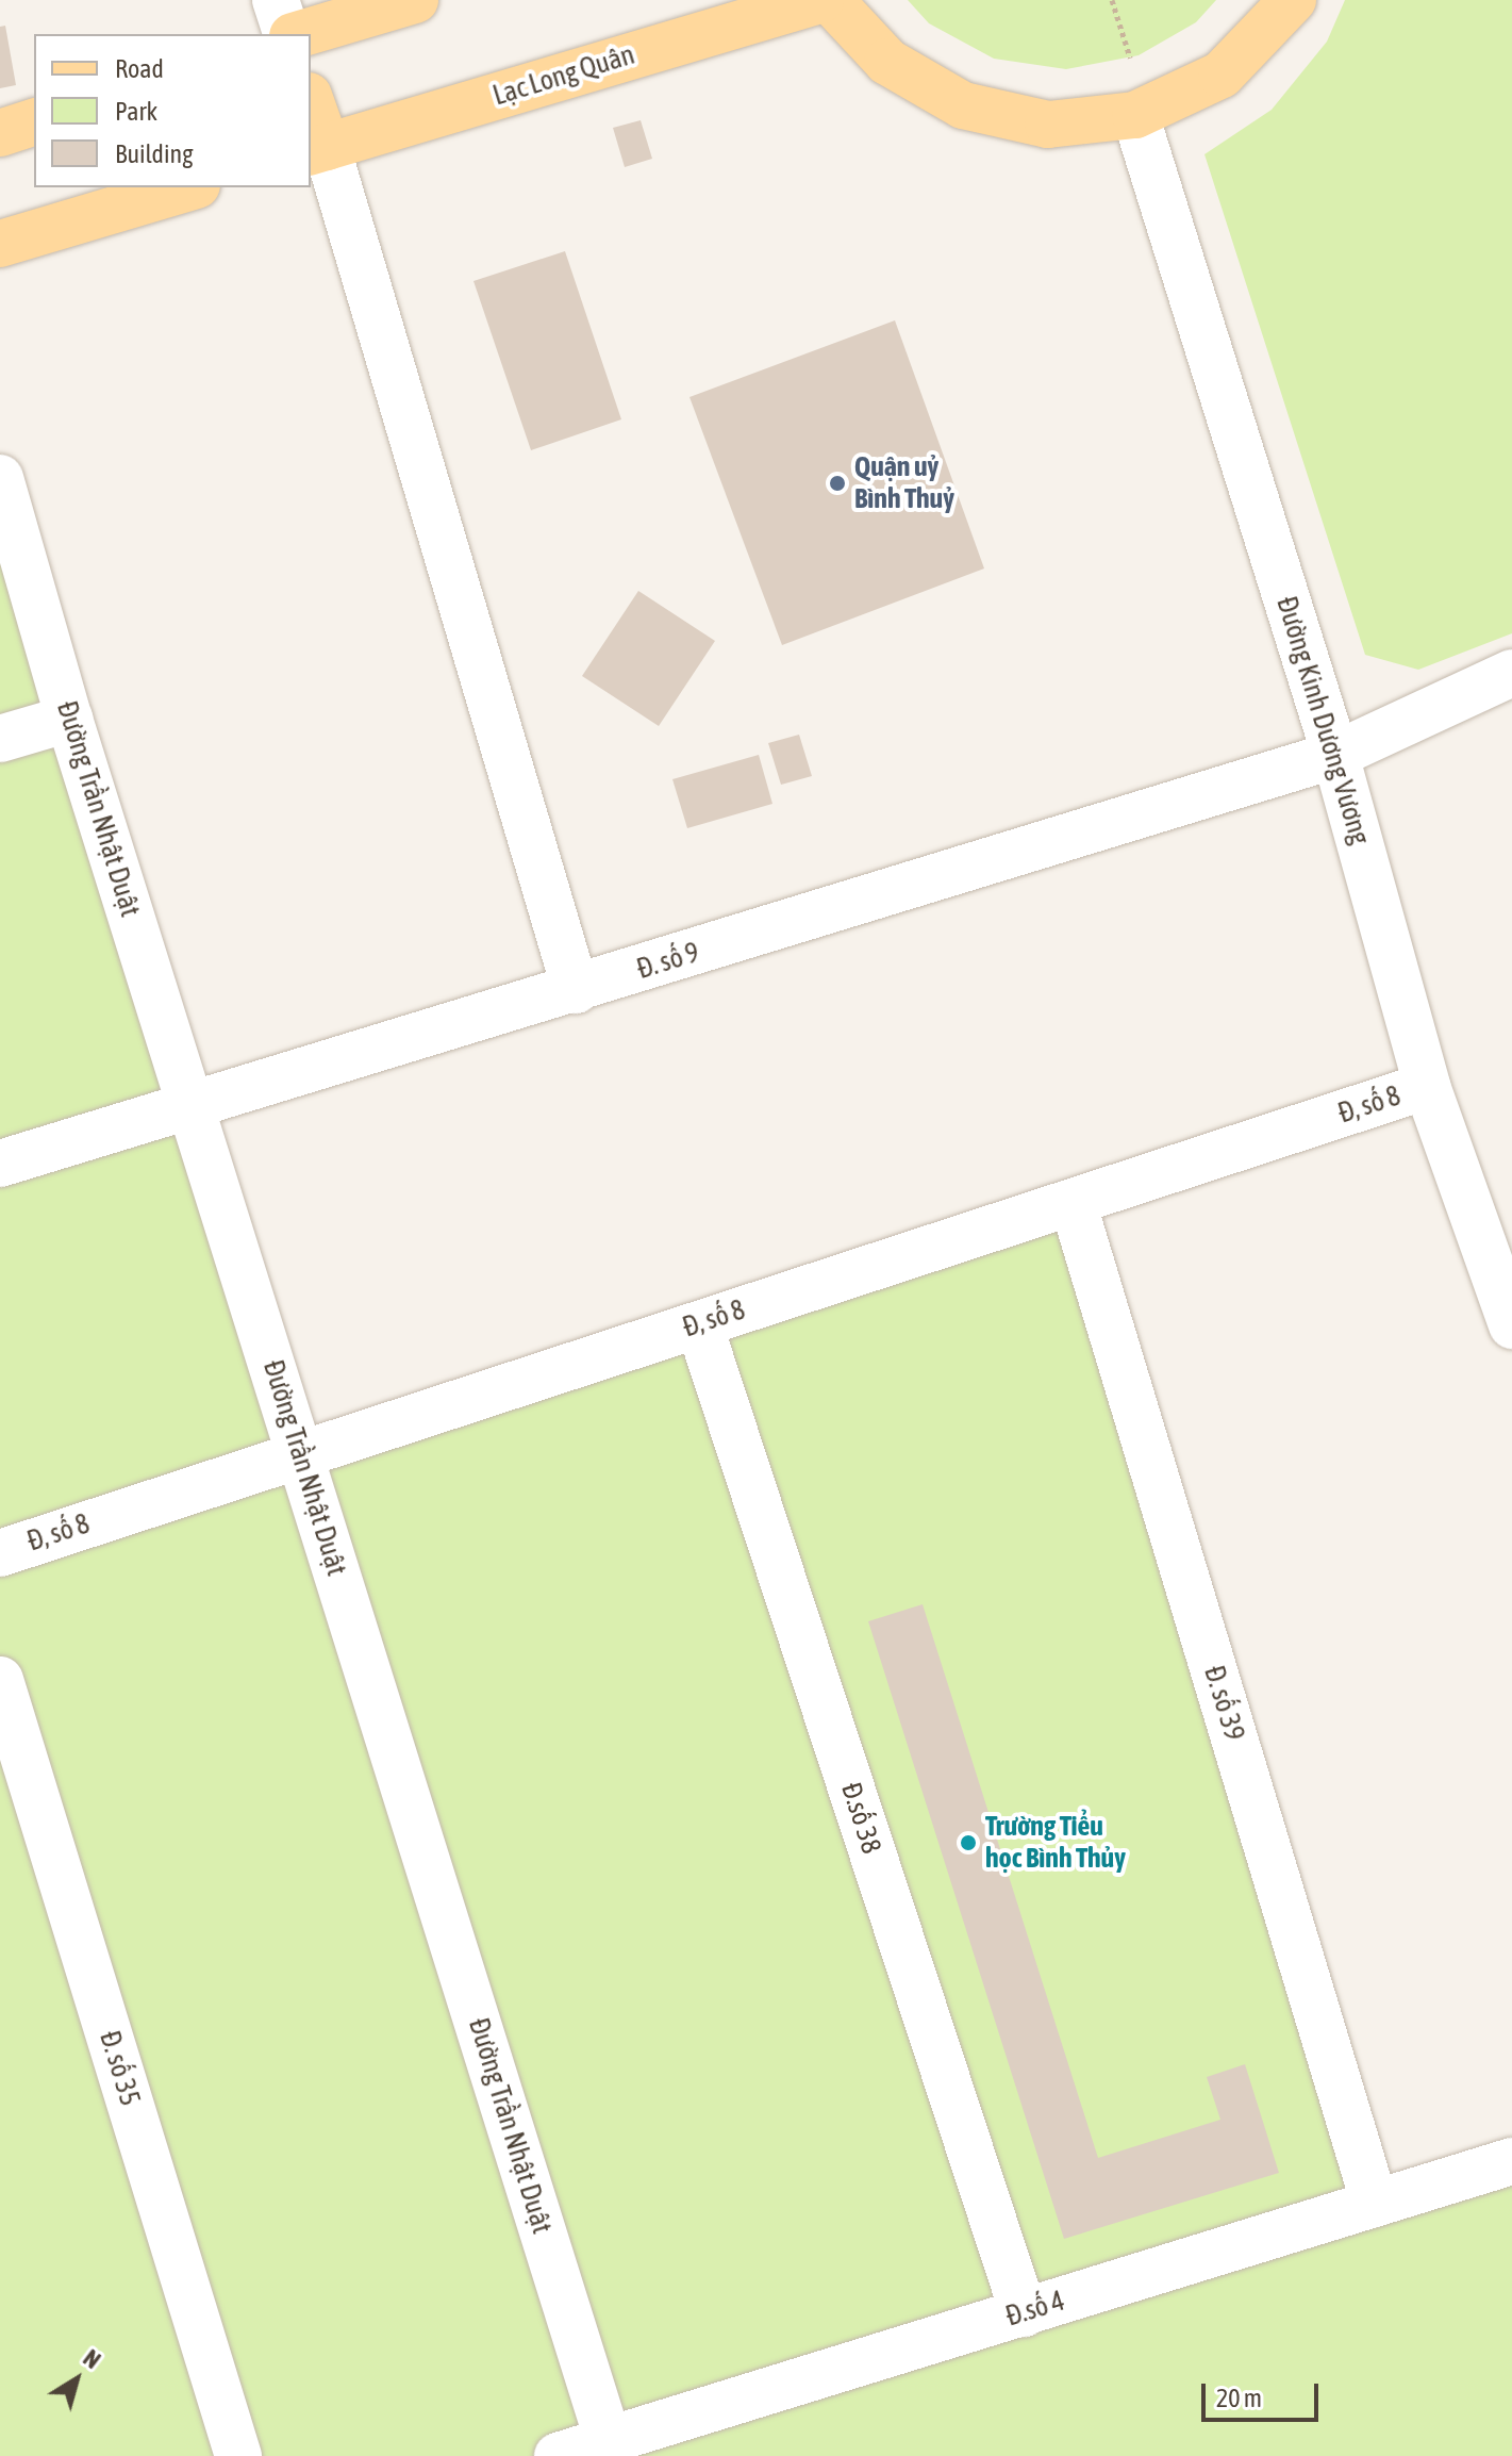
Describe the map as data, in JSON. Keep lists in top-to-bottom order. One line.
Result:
{"streets":{"main road":["Lạc Long Quân"],"street":["Đường Kinh Dương Vương","Đường Trần Nhật Duật","Đ. số 9","Đ, số 8","Đ. số 39","Đ.số 38","Đ. số 35","Đ.số 4"]},"crossings":[["Đường Kinh Dương Vương","Đ. số 9"],["Đường Kinh Dương Vương","Đ, số 8"],["Đường Trần Nhật Duật","Đ. số 9"],["Đường Trần Nhật Duật","Đ, số 8"],["Đường Trần Nhật Duật","Đ.số 4"],["Đ, số 8","Đ. số 39"],["Đ, số 8","Đ.số 38"],["Đ. số 39","Đ.số 4"],["Đ.số 38","Đ.số 4"]],"places":["Quận uỷ Bình Thuỷ","Trường Tiểu học Bình Thủy"],"legend":["Road","Park","Building"],"scale_bar":"20 m","north":"top right"}
